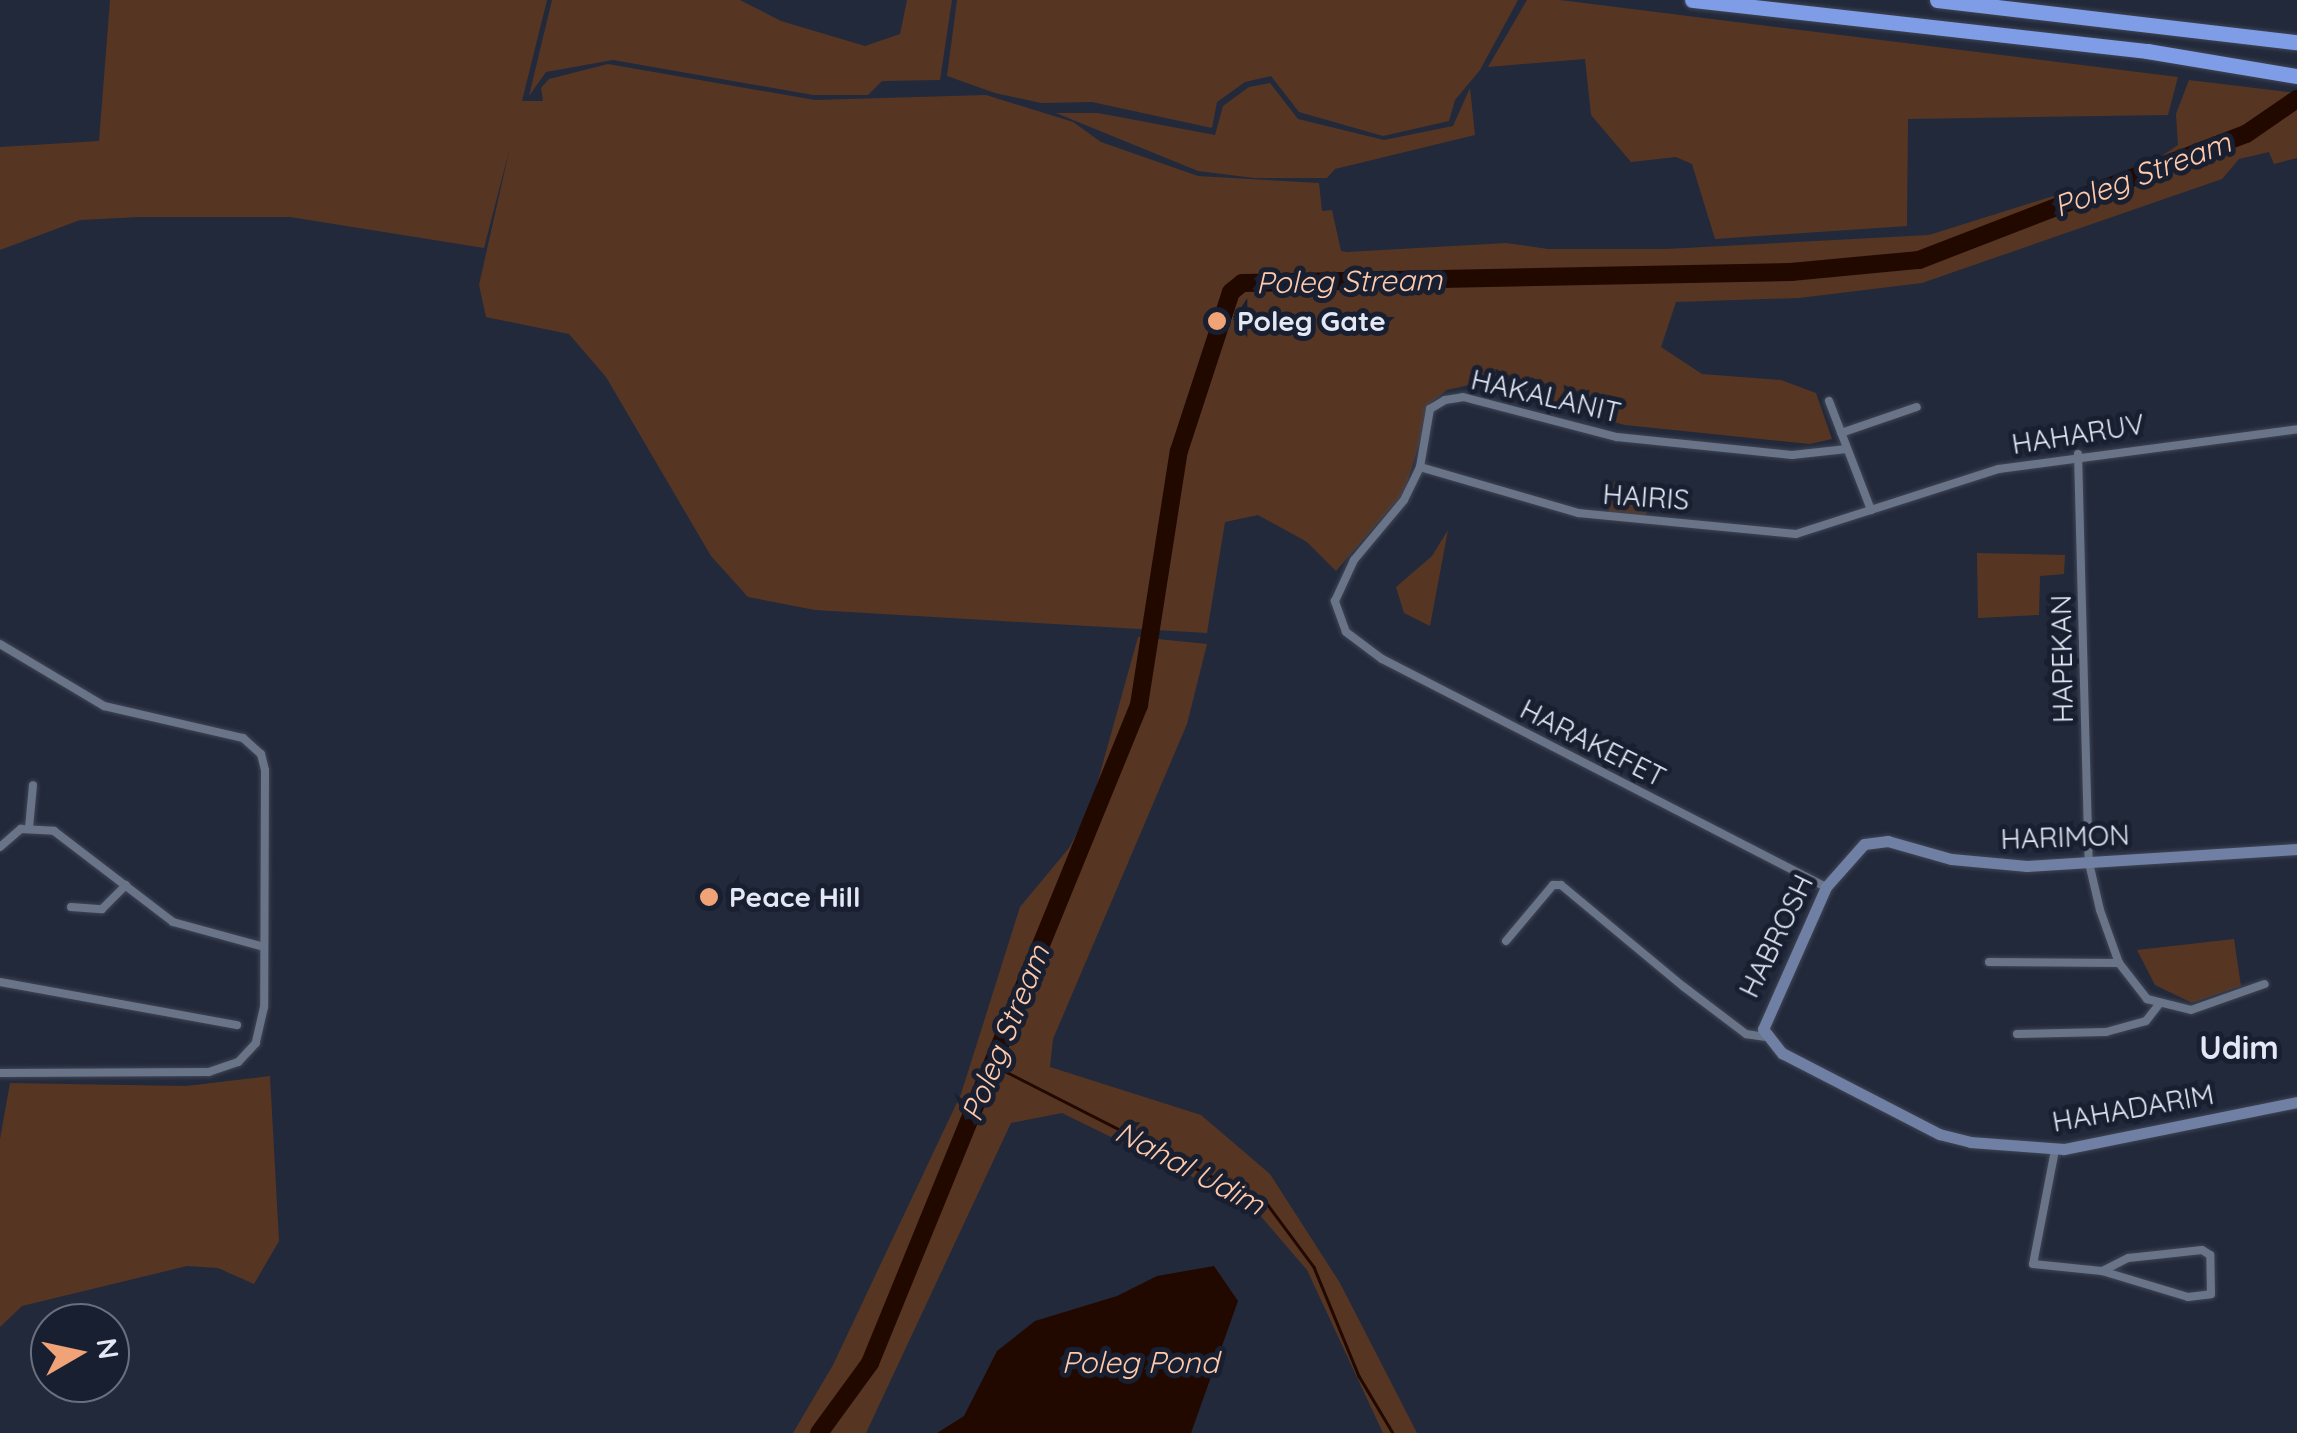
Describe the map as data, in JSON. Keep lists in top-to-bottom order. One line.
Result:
{"streets":{"street":["HAKALANIT","HAHARUV","HAIRIS","HAPEKAN","HARAKEFET","HARIMON","HABROSH","HAHADARIM"]},"crossings":[["HAKALANIT","HAIRIS"],["HAKALANIT","HARAKEFET"],["HAHARUV","HAIRIS"],["HAHARUV","HAPEKAN"],["HAPEKAN","HARIMON"],["HARAKEFET","HABROSH"],["HARIMON","HABROSH"],["HABROSH","HAHADARIM"]],"districts":["Udim"],"water":["Poleg Stream","Nahal Udim","Poleg Pond"],"places":["Poleg Gate","Peace Hill"],"north":"right"}
